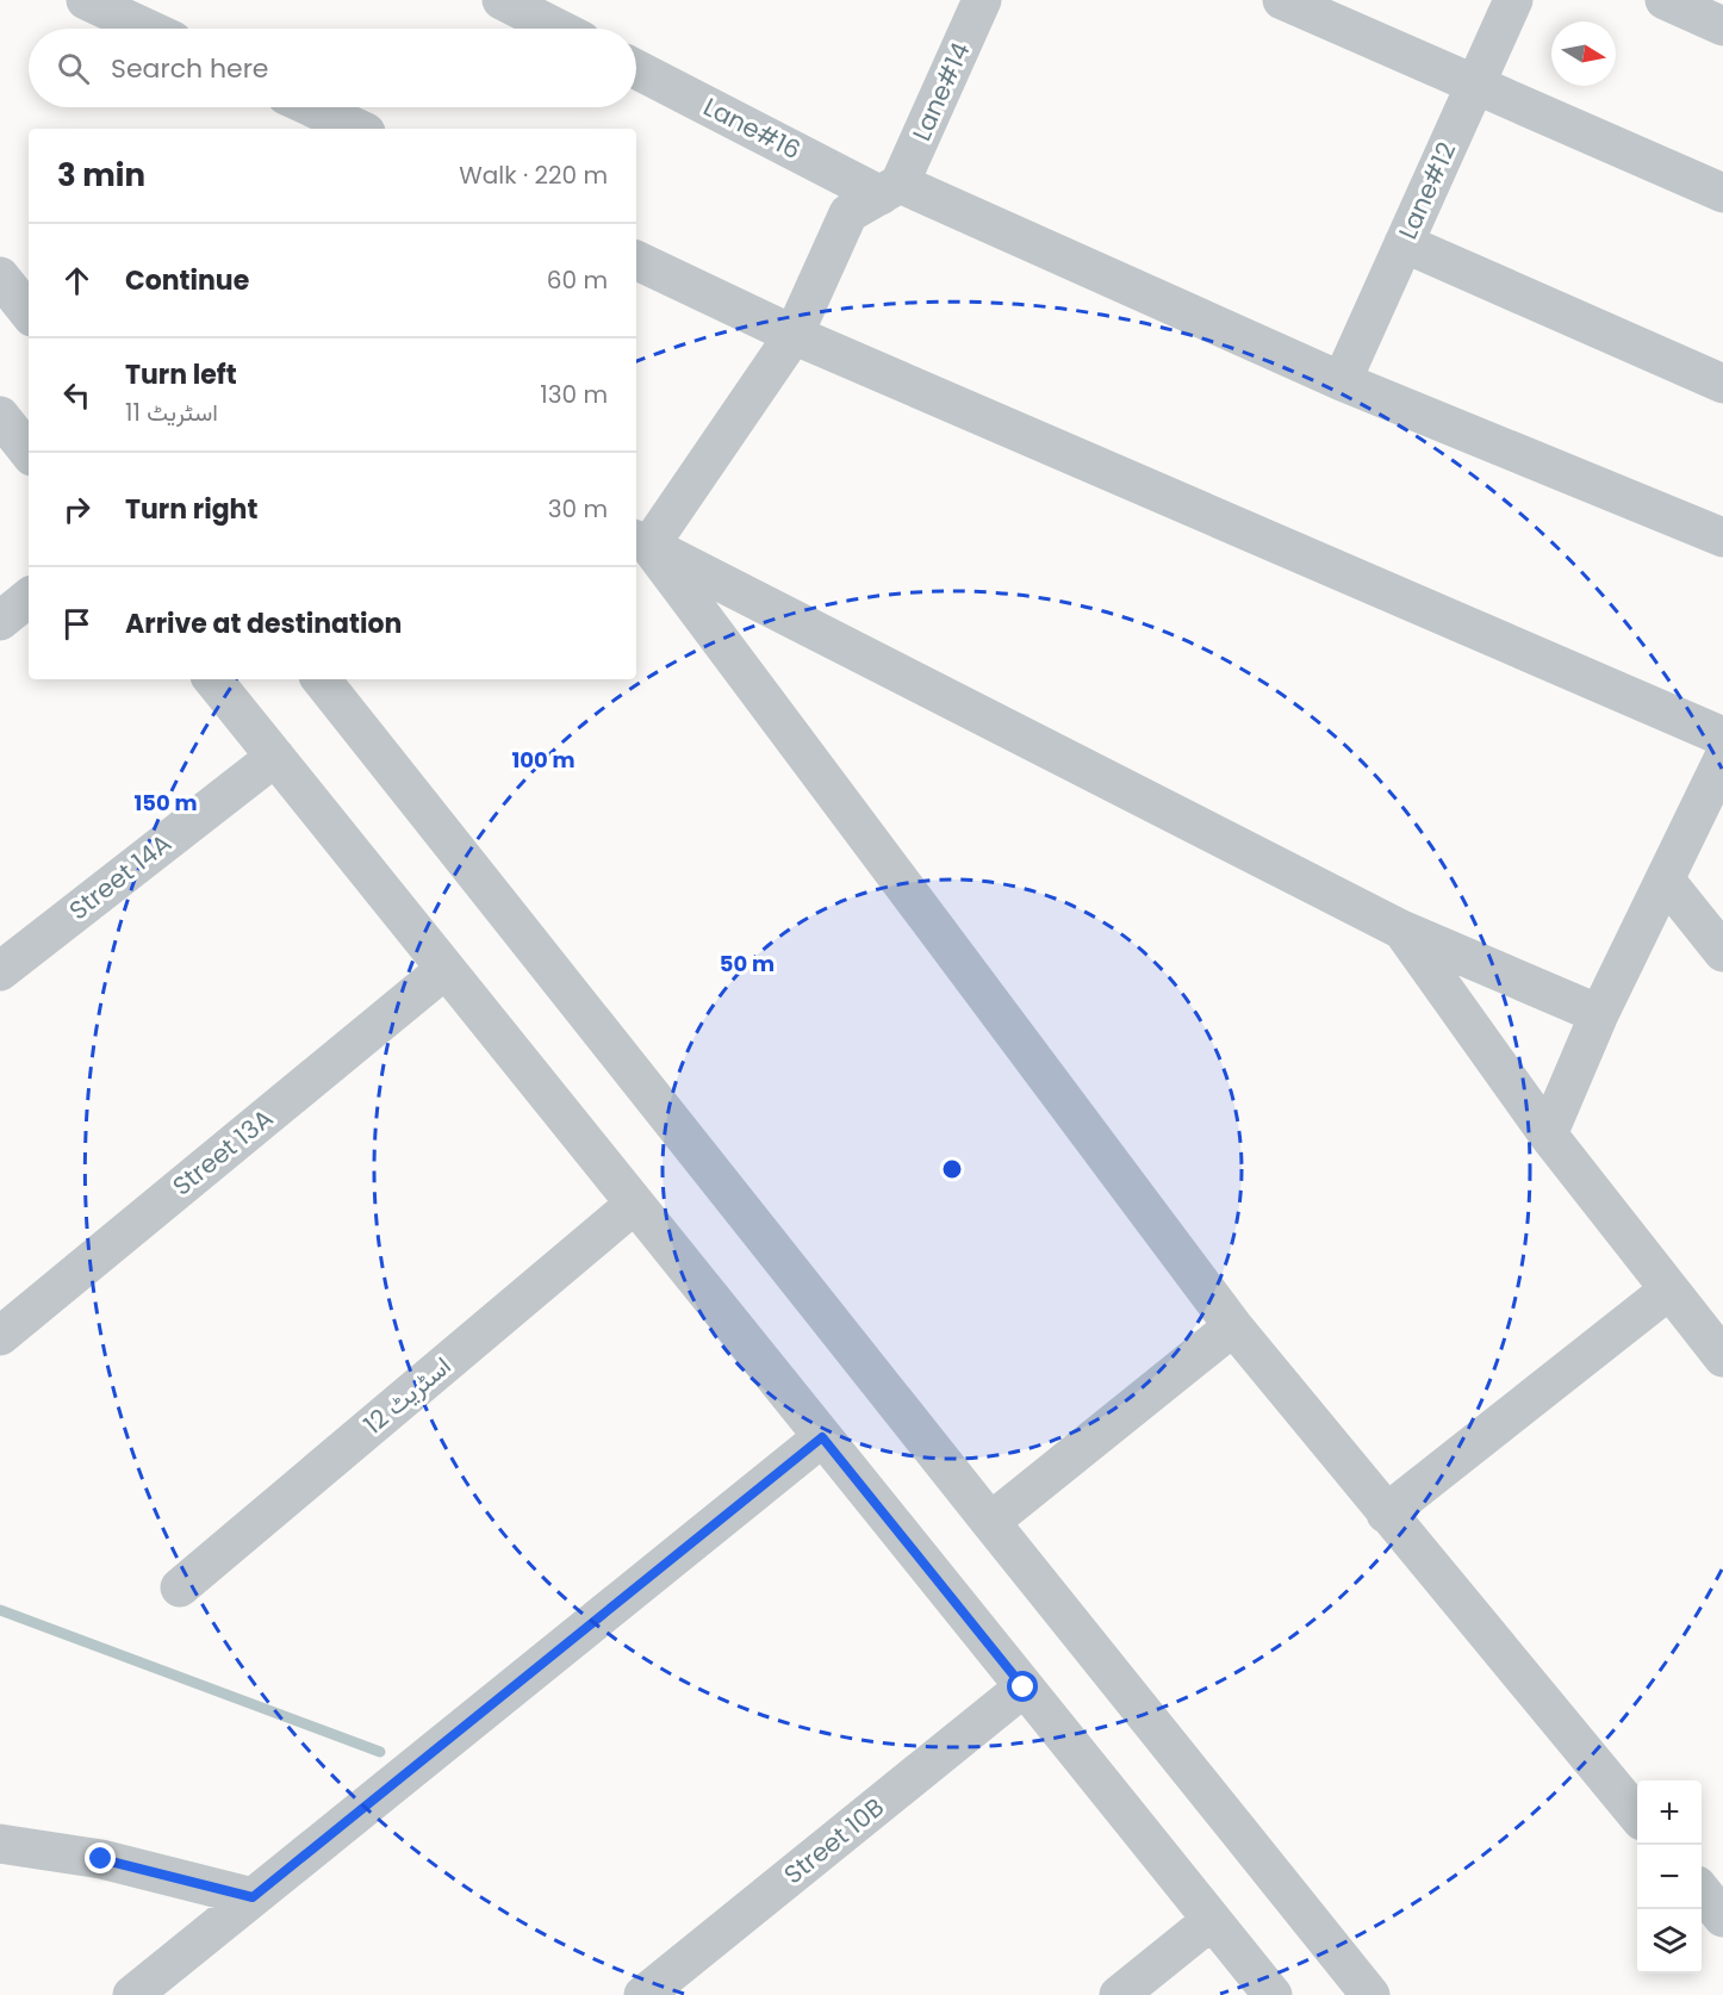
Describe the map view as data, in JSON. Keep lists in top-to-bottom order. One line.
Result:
{"streets":{"street":["Lane#14","Lane#16","Lane#12","Street 14A","Street 13A","اسٹریٹ 12","Street 10B"]},"crossings":[["Lane#14","Lane#16"],["Lane#16","Lane#12"]],"north":"right","page":{"search":"Search here","heading":["3 min","Walk · 220 m"],"list":[["Continue","60 m"],["Turn left","اسٹریٹ 11","130 m"],["Turn right","30 m"],"Arrive at destination"],"map_buttons":["+","−"]},"rings":["100 m","150 m","50 m"]}
